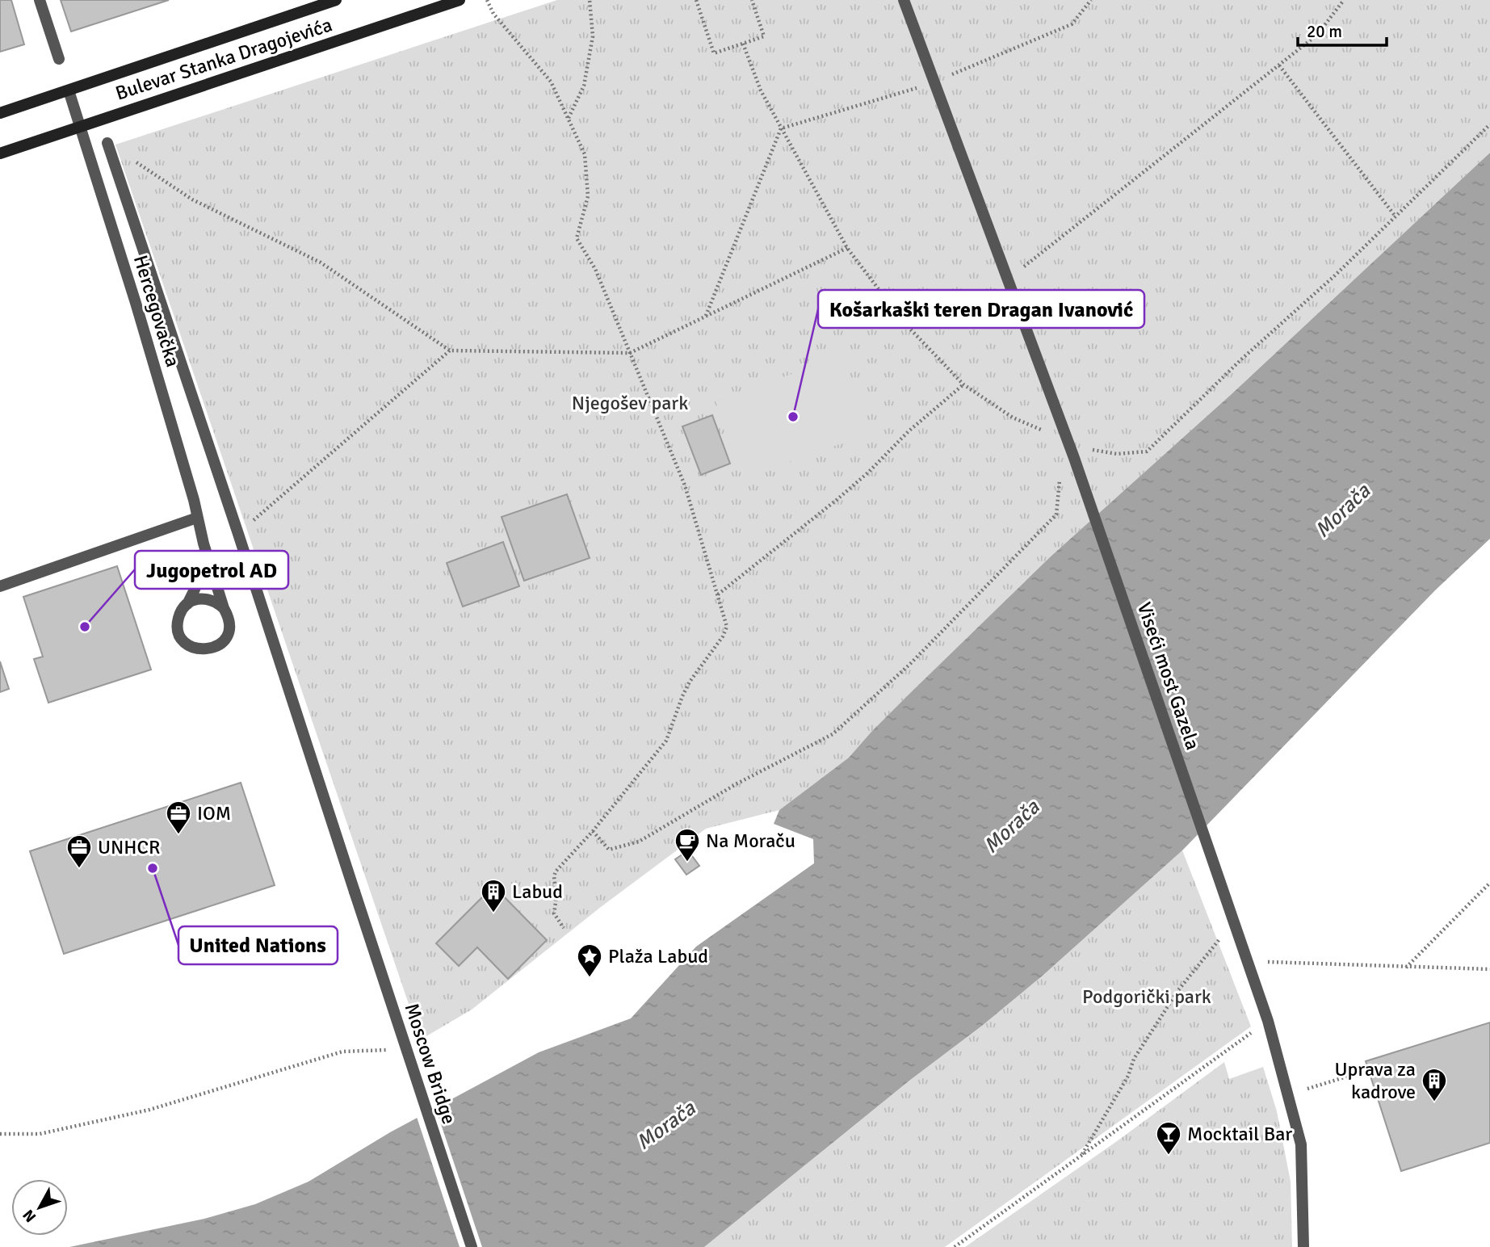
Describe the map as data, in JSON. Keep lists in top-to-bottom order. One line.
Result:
{"streets":{"street":["Bulevar Stanka Dragojevića","Hercegovačka","Viseći most Gazela","Moscow Bridge"]},"crossings":[["Bulevar Stanka Dragojevića","Hercegovačka"]],"water":["Morača"],"parks":["Njegošev park","Podgorički park"],"places":{"other":["Košarkaški teren Dragan Ivanović","Jugopetrol AD","United Nations"],"office":["IOM","UNHCR"],"cafe":["Na Moraču"],"building":["Labud","Uprava za kadrove"],"place":["Plaža Labud"],"bar":["Mocktail Bar"]},"scale_bar":"20 m","north":"bottom left"}
